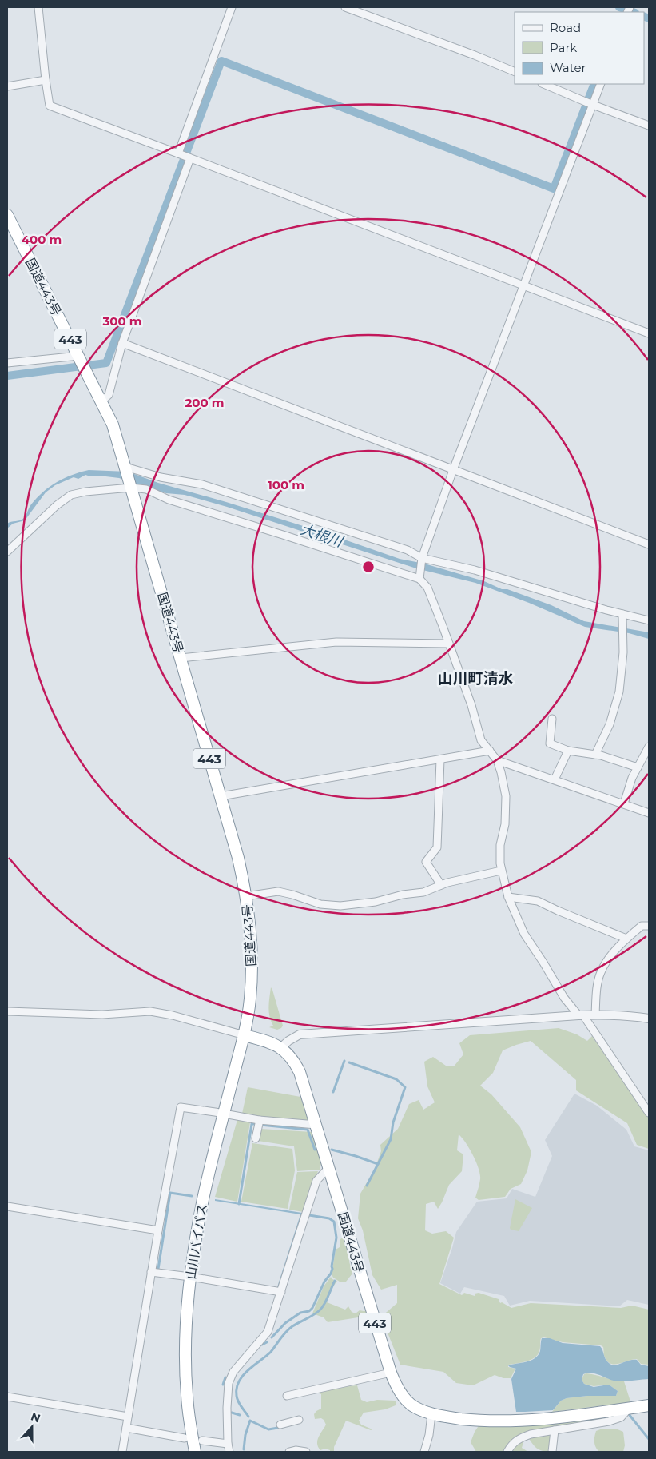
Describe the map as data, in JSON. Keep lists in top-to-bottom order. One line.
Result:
{"streets":{"highway":["国道443号","443","山川バイパス"]},"crossings":[["国道443号","山川バイパス"]],"districts":["山川町清水"],"water":["大根川"],"legend":["Road","Park","Water"],"north":"top","rings":["400 m","300 m","200 m","100 m"]}
